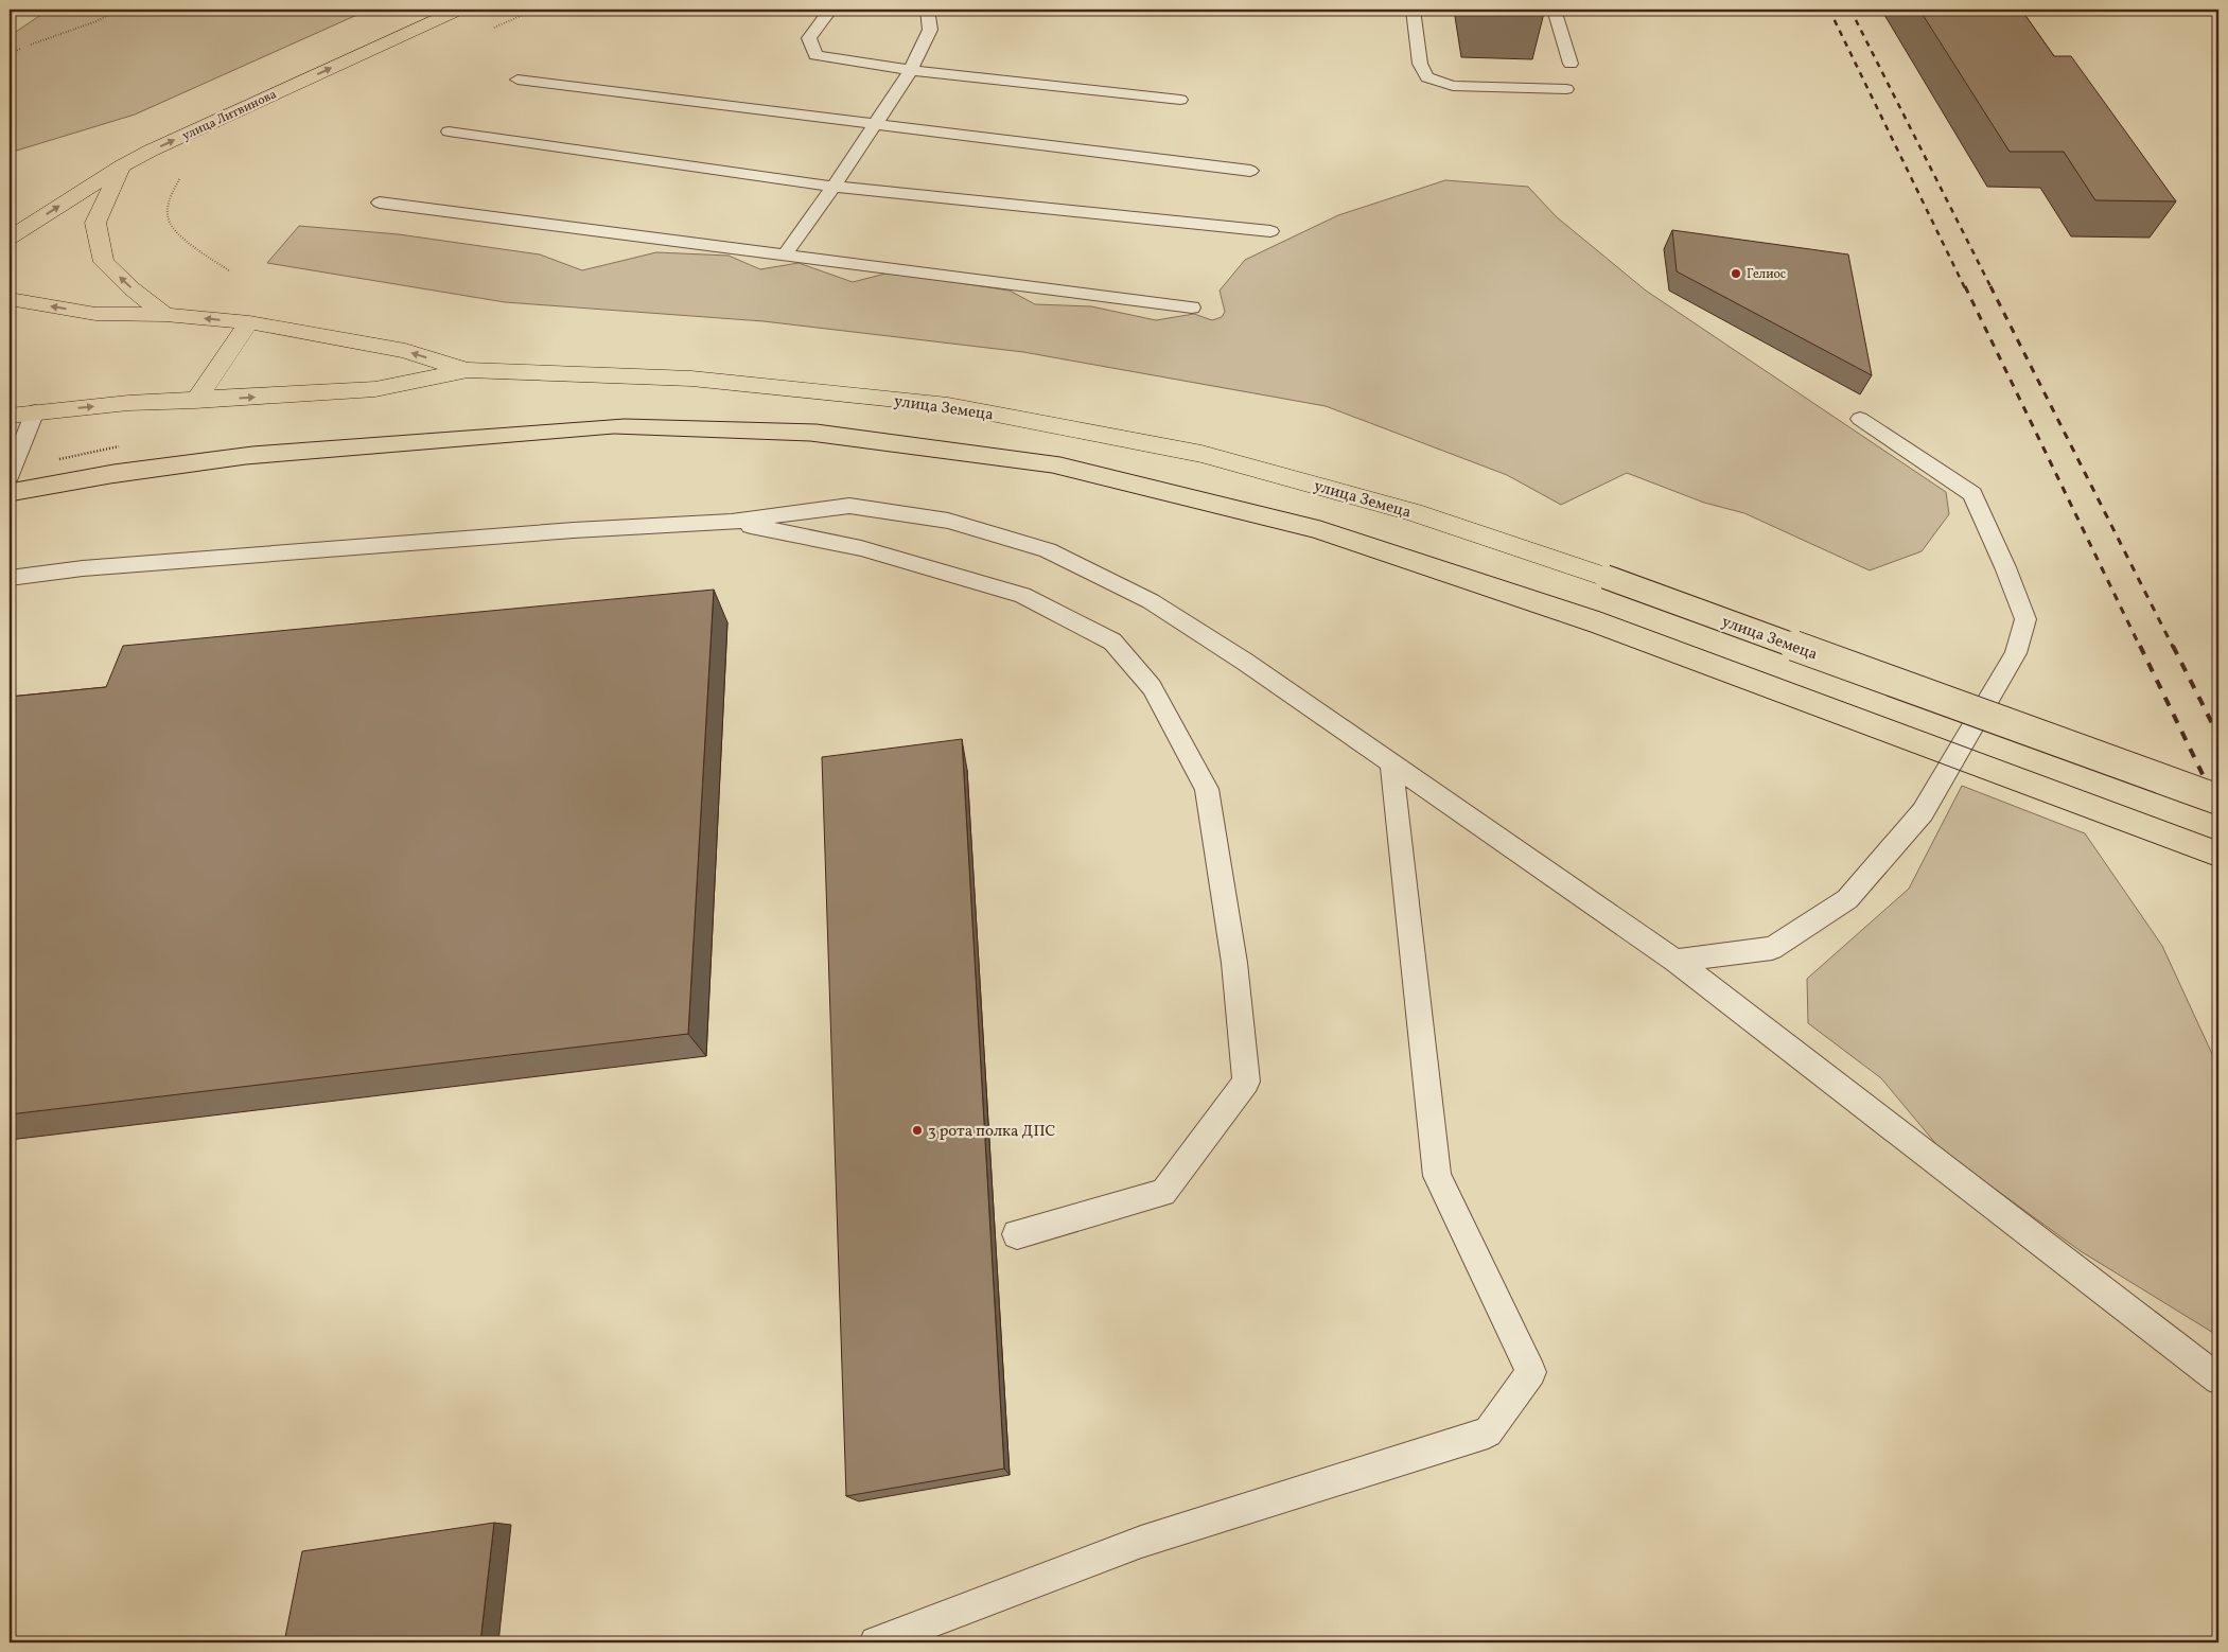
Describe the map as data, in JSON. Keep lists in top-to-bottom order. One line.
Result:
{"streets":{"main road":["улица Литвинова","улица Земеца"]},"one_way":["улица Литвинова"],"places":["Гелиос","3 рота полка ДПС"]}
